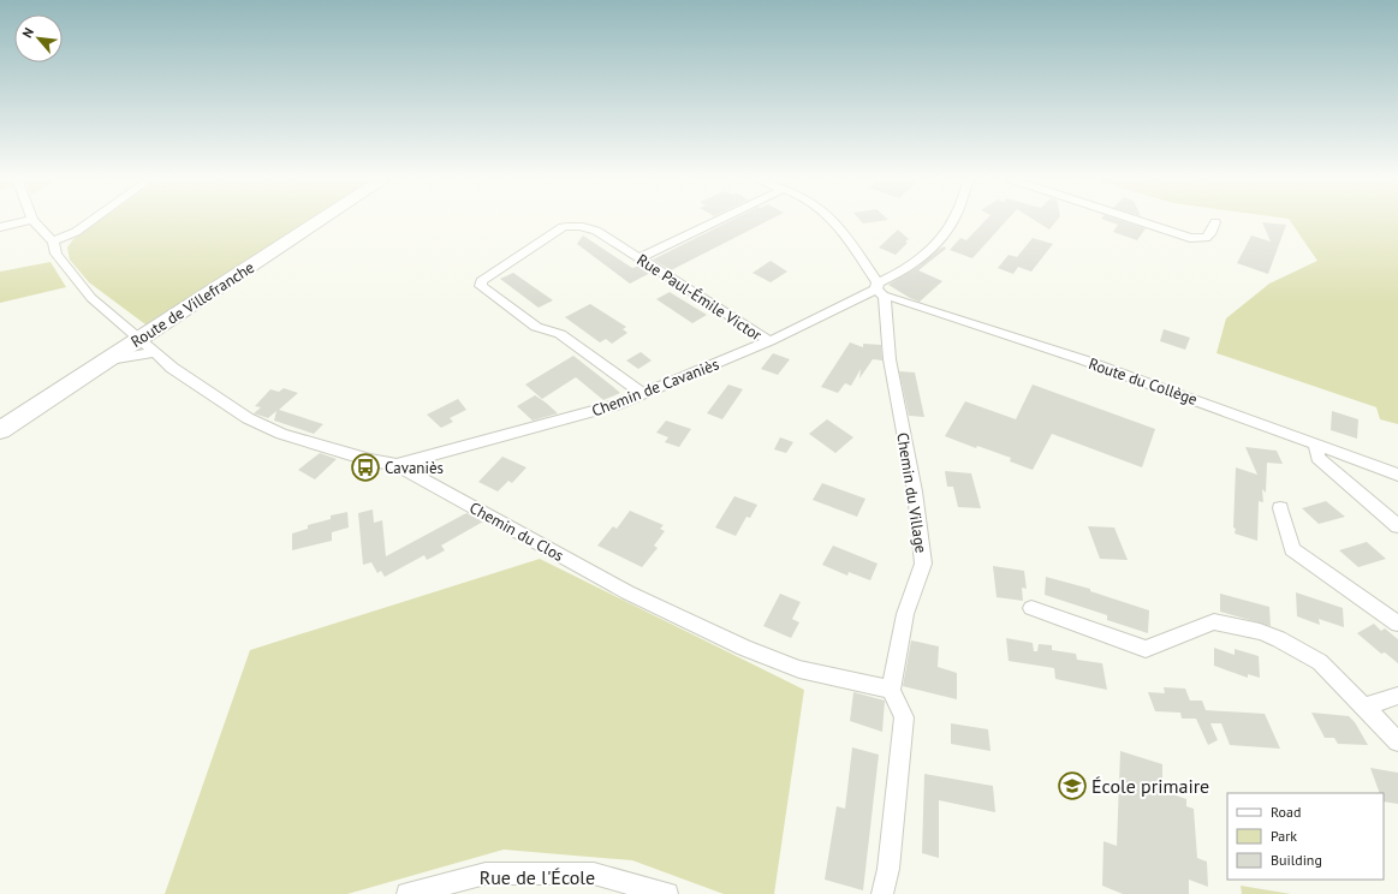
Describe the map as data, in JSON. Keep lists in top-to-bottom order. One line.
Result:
{"streets":{"main road":["Route de Villefranche"],"street":["Rue Paul-Émile Victor","Route du Collège","Chemin de Cavaniès","Chemin du Village","Chemin du Clos","Rue de l'École"]},"crossings":[["Rue Paul-Émile Victor","Chemin de Cavaniès"],["Route de Villefranche","Chemin du Clos"],["Route du Collège","Chemin de Cavaniès"],["Route du Collège","Chemin du Village"],["Chemin de Cavaniès","Chemin du Village"],["Chemin de Cavaniès","Chemin du Clos"],["Chemin du Village","Chemin du Clos"]],"places":{"bus stop":["Cavaniès"],"school or university":["École primaire"]},"legend":["Road","Park","Building"],"north":"top left"}
